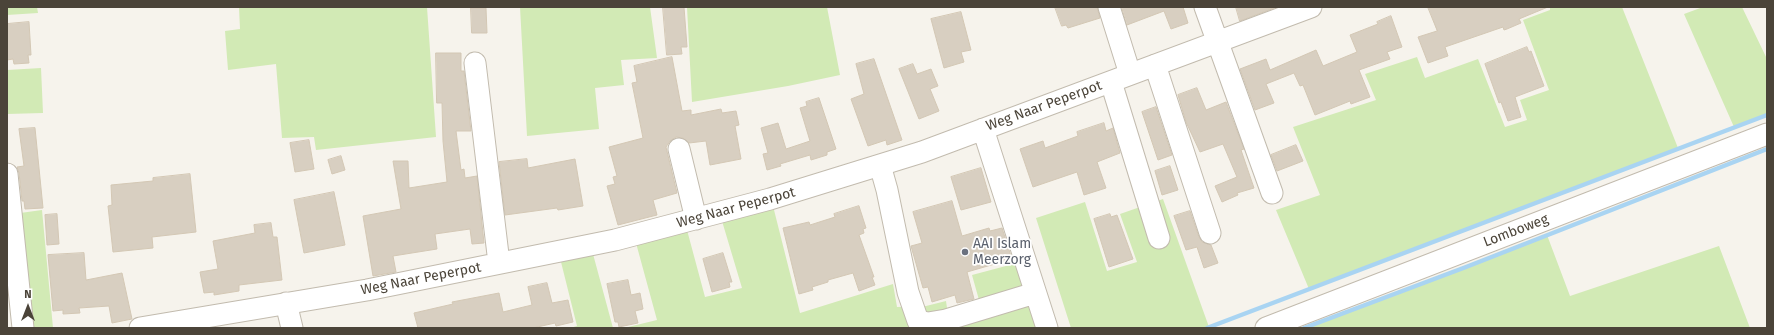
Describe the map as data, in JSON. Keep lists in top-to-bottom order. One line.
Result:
{"streets":{"street":["Weg Naar Peperpot","Lomboweg"]},"places":["AAI Islam Meerzorg"],"north":"top"}
